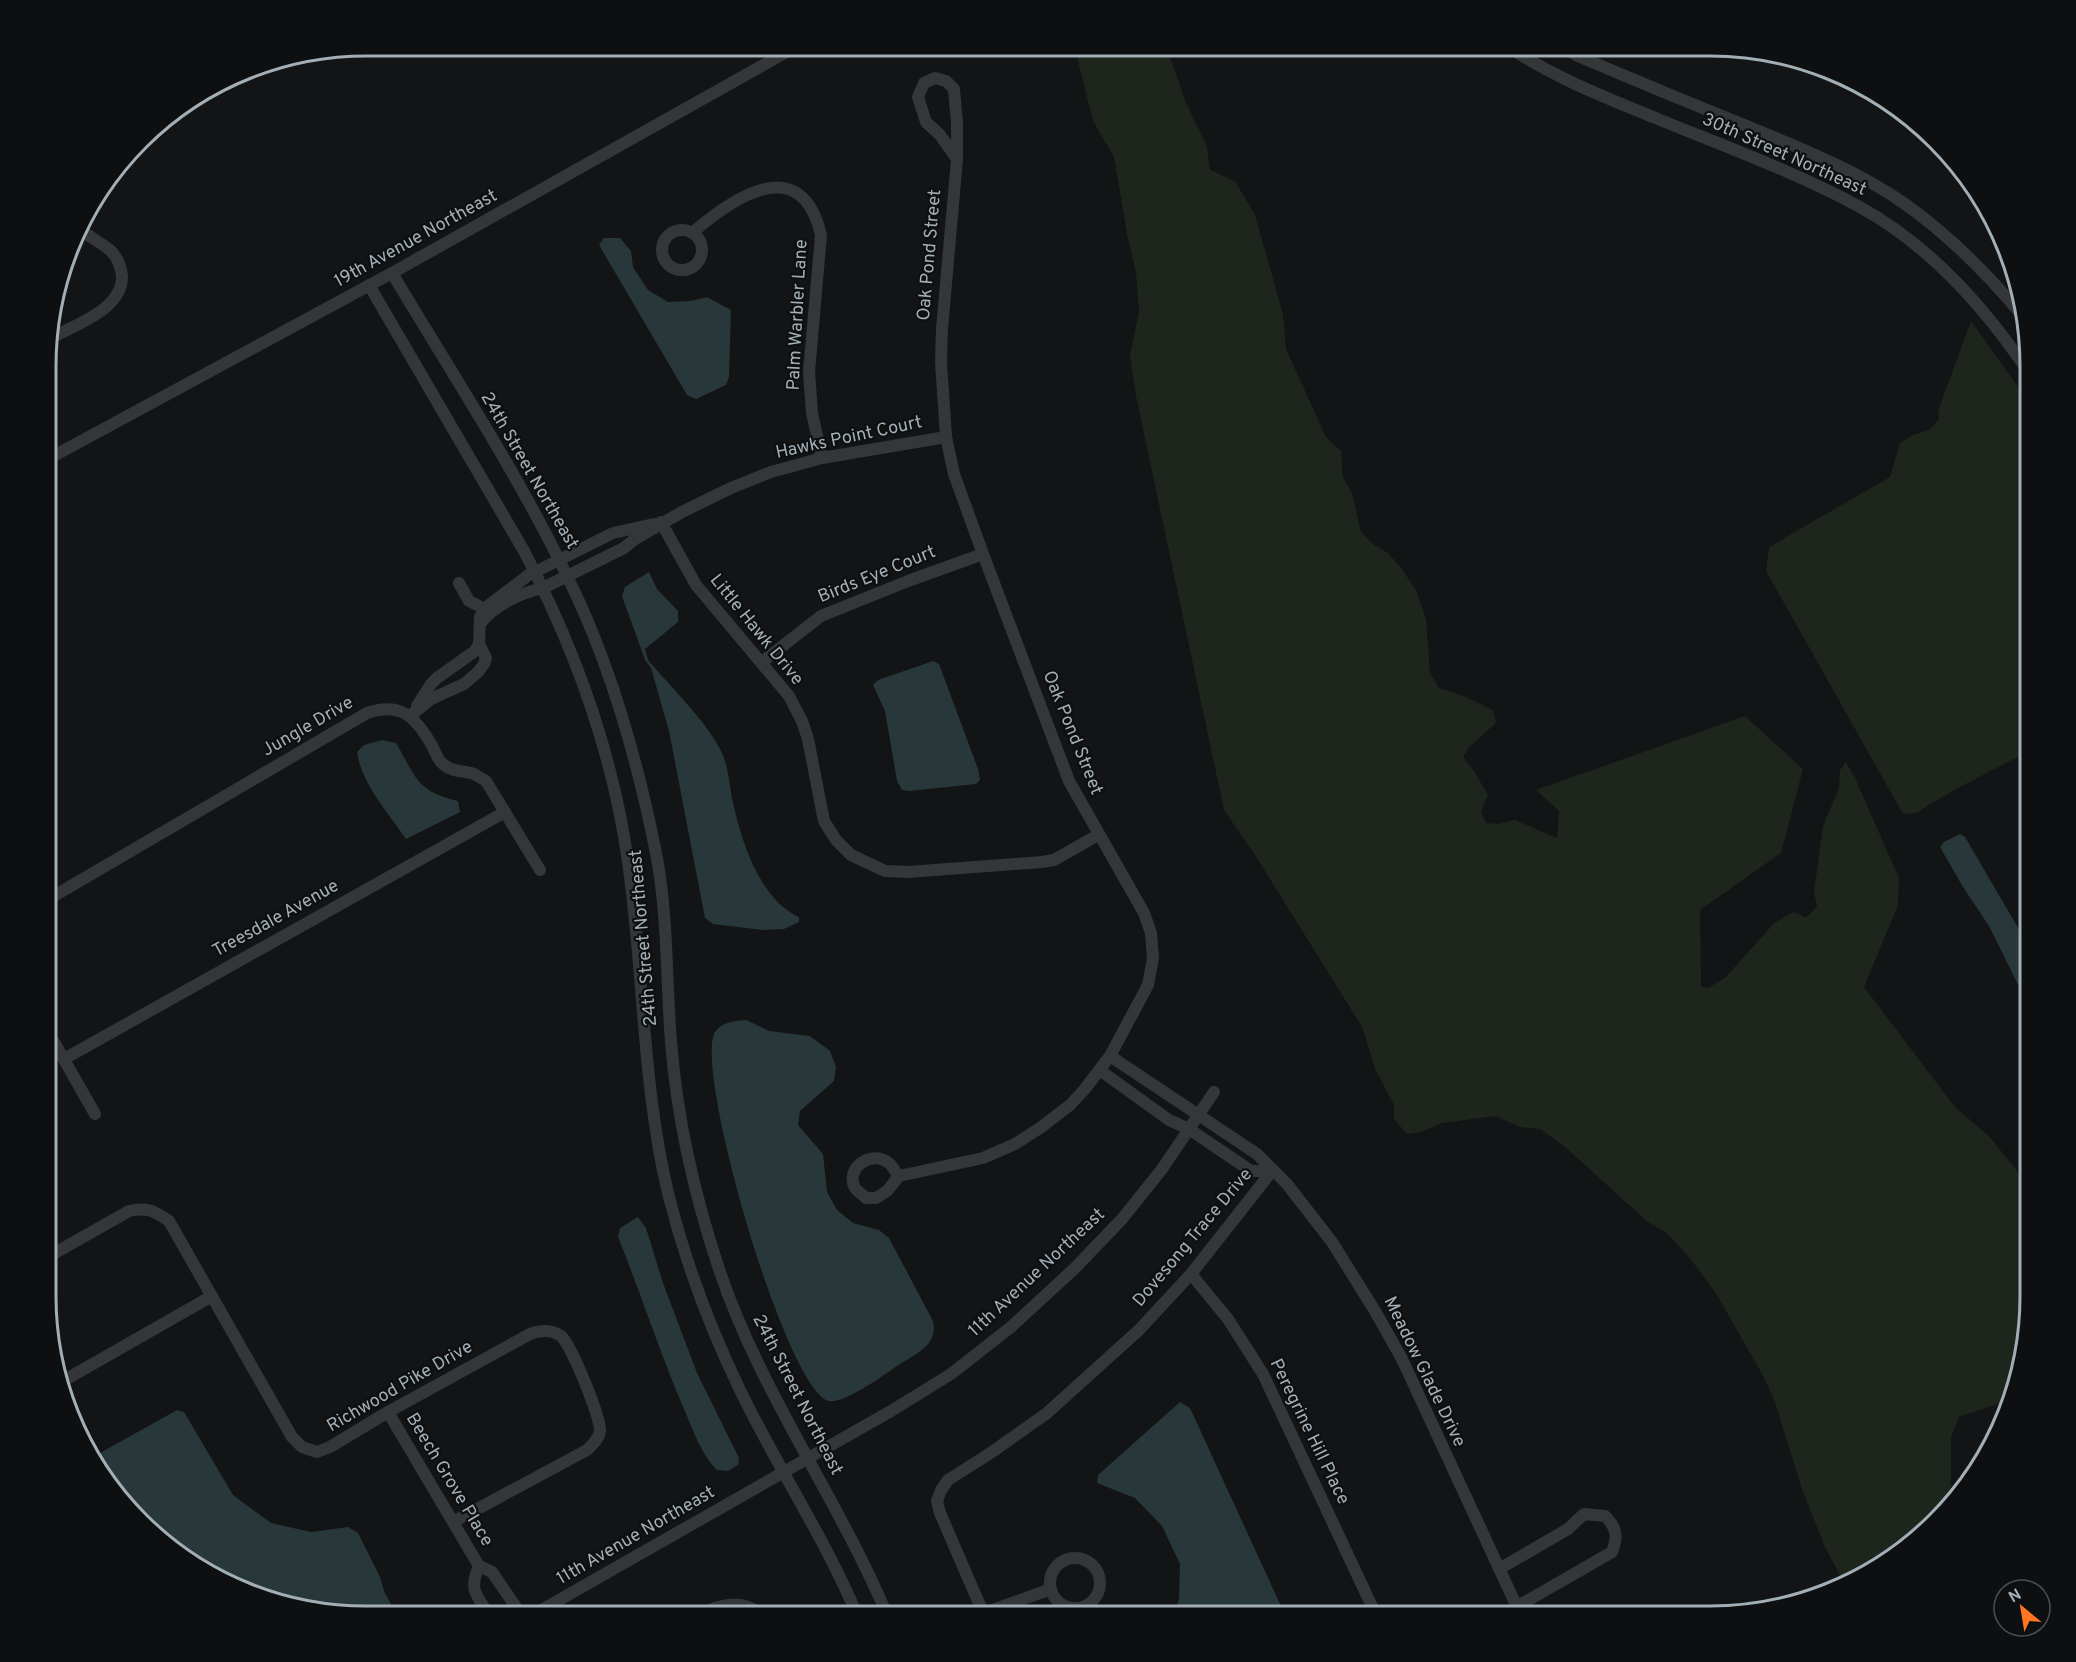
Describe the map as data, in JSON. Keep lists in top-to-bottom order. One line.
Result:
{"streets":{"street":["30th Street Northeast","19th Avenue Northeast","Oak Pond Street","Palm Warbler Lane","Hawks Point Court","24th Street Northeast","Birds Eye Court","Little Hawk Drive","Jungle Drive","Treesdale Avenue","Dovesong Trace Drive","11th Avenue Northeast","Meadow Glade Drive","Richwood Pike Drive","Peregrine Hill Place","Beech Grove Place"]},"crossings":[["19th Avenue Northeast","24th Street Northeast"],["Oak Pond Street","Hawks Point Court"],["Oak Pond Street","Birds Eye Court"],["Oak Pond Street","Little Hawk Drive"],["Oak Pond Street","Meadow Glade Drive"],["Palm Warbler Lane","Hawks Point Court"],["Hawks Point Court","24th Street Northeast"],["Hawks Point Court","Little Hawk Drive"],["24th Street Northeast","11th Avenue Northeast"],["Birds Eye Court","Little Hawk Drive"],["Dovesong Trace Drive","Meadow Glade Drive"],["Dovesong Trace Drive","Peregrine Hill Place"],["11th Avenue Northeast","Meadow Glade Drive"],["Richwood Pike Drive","Beech Grove Place"]],"north":"top left"}
